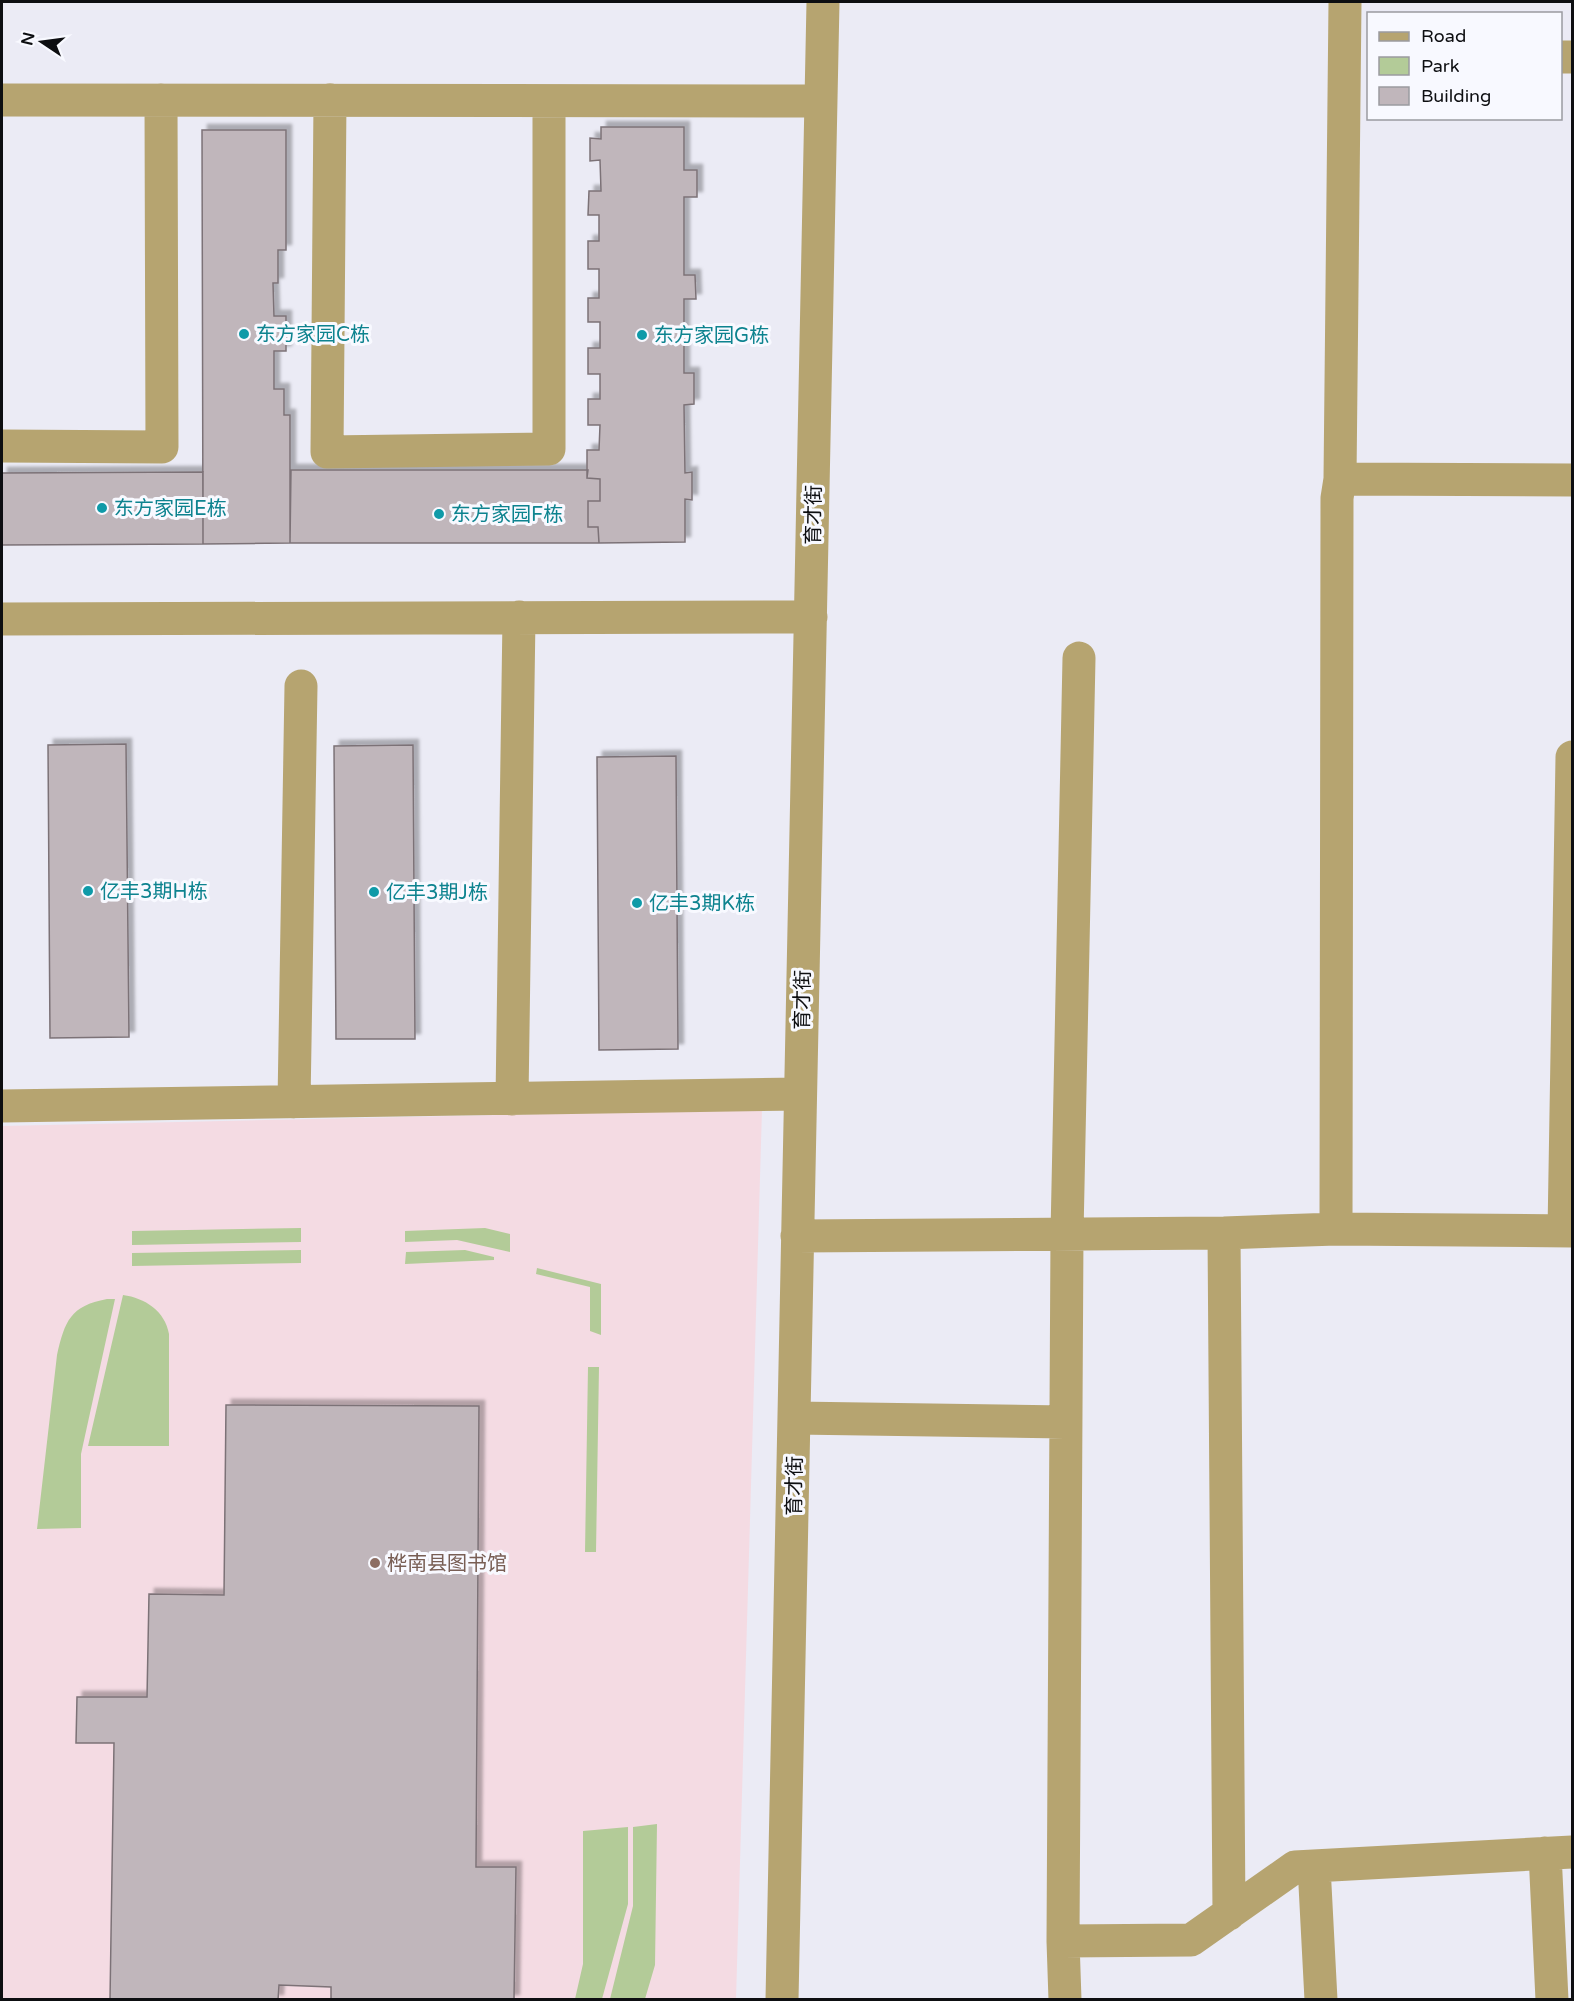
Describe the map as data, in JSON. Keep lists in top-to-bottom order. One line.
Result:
{"streets":{"street":["育才街"]},"places":["东方家园C栋","东方家园G栋","东方家园E栋","东方家园F栋","亿丰3期H栋","亿丰3期J栋","亿丰3期K栋","桦南县图书馆"],"legend":["Road","Park","Building"],"north":"left"}
